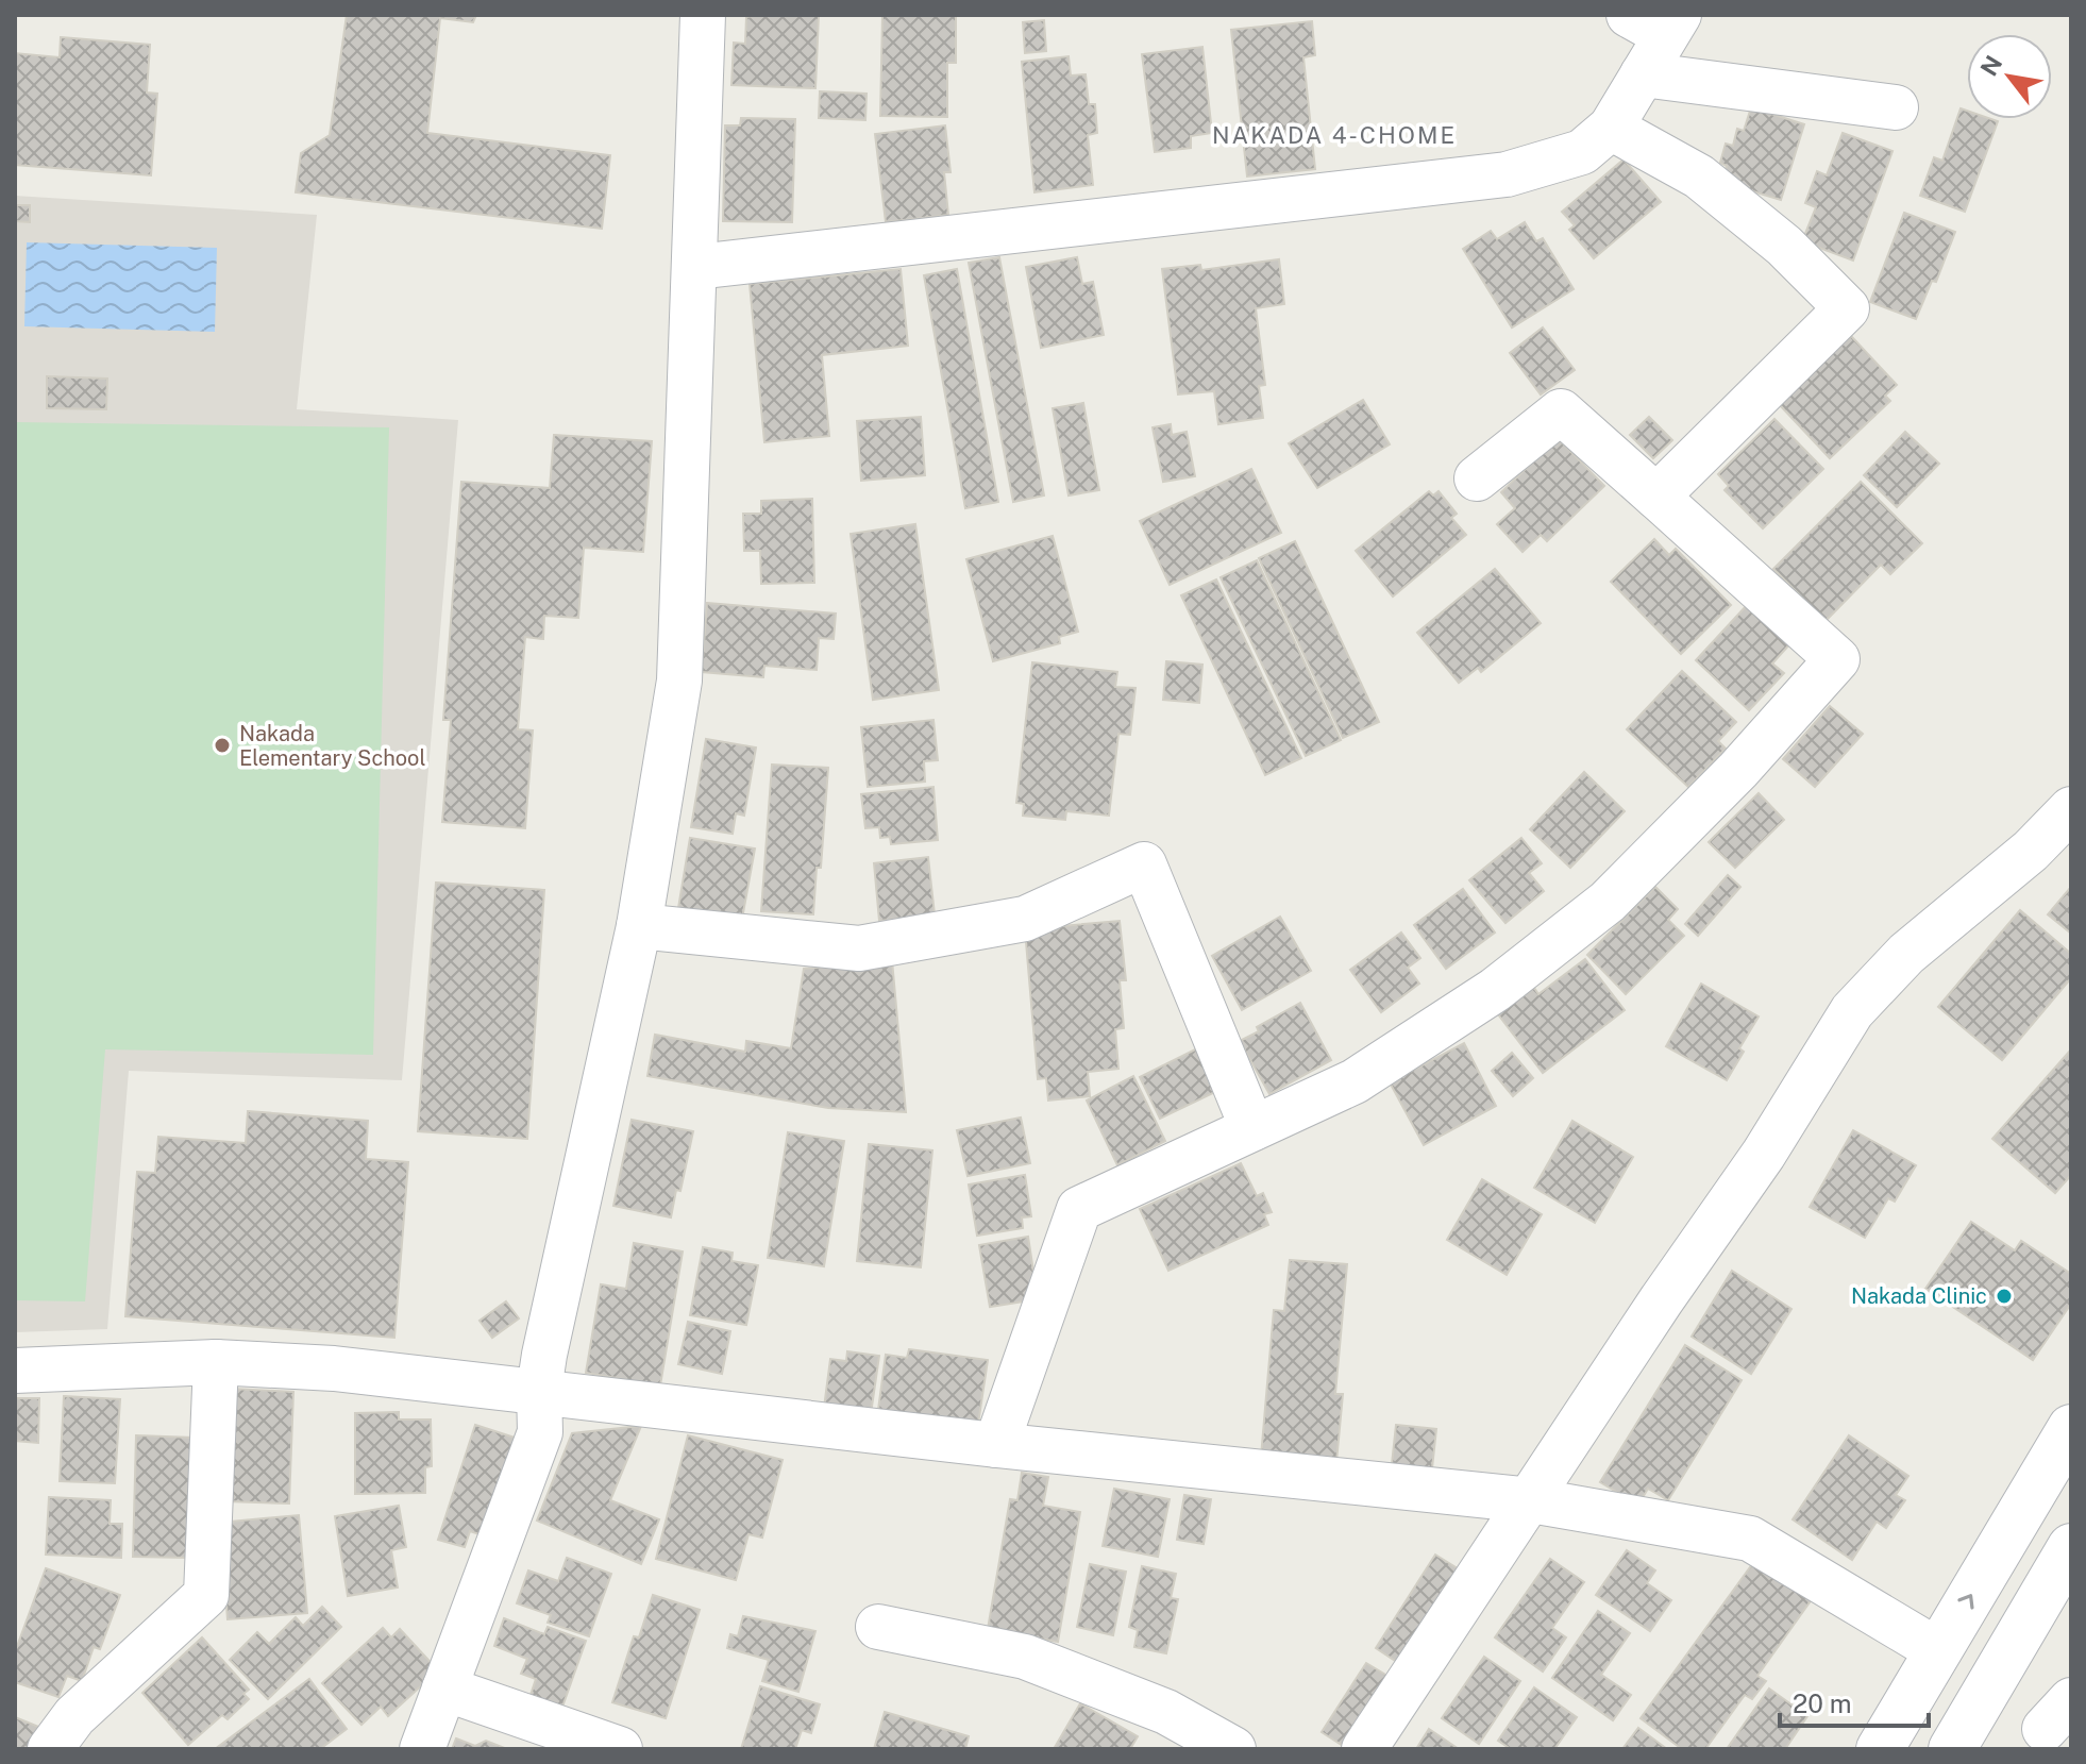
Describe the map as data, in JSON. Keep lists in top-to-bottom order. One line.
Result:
{"districts":["NAKADA 4-CHOME"],"places":["Nakada Elementary School","Nakada Clinic"],"scale_bar":"20 m","north":"top left"}
